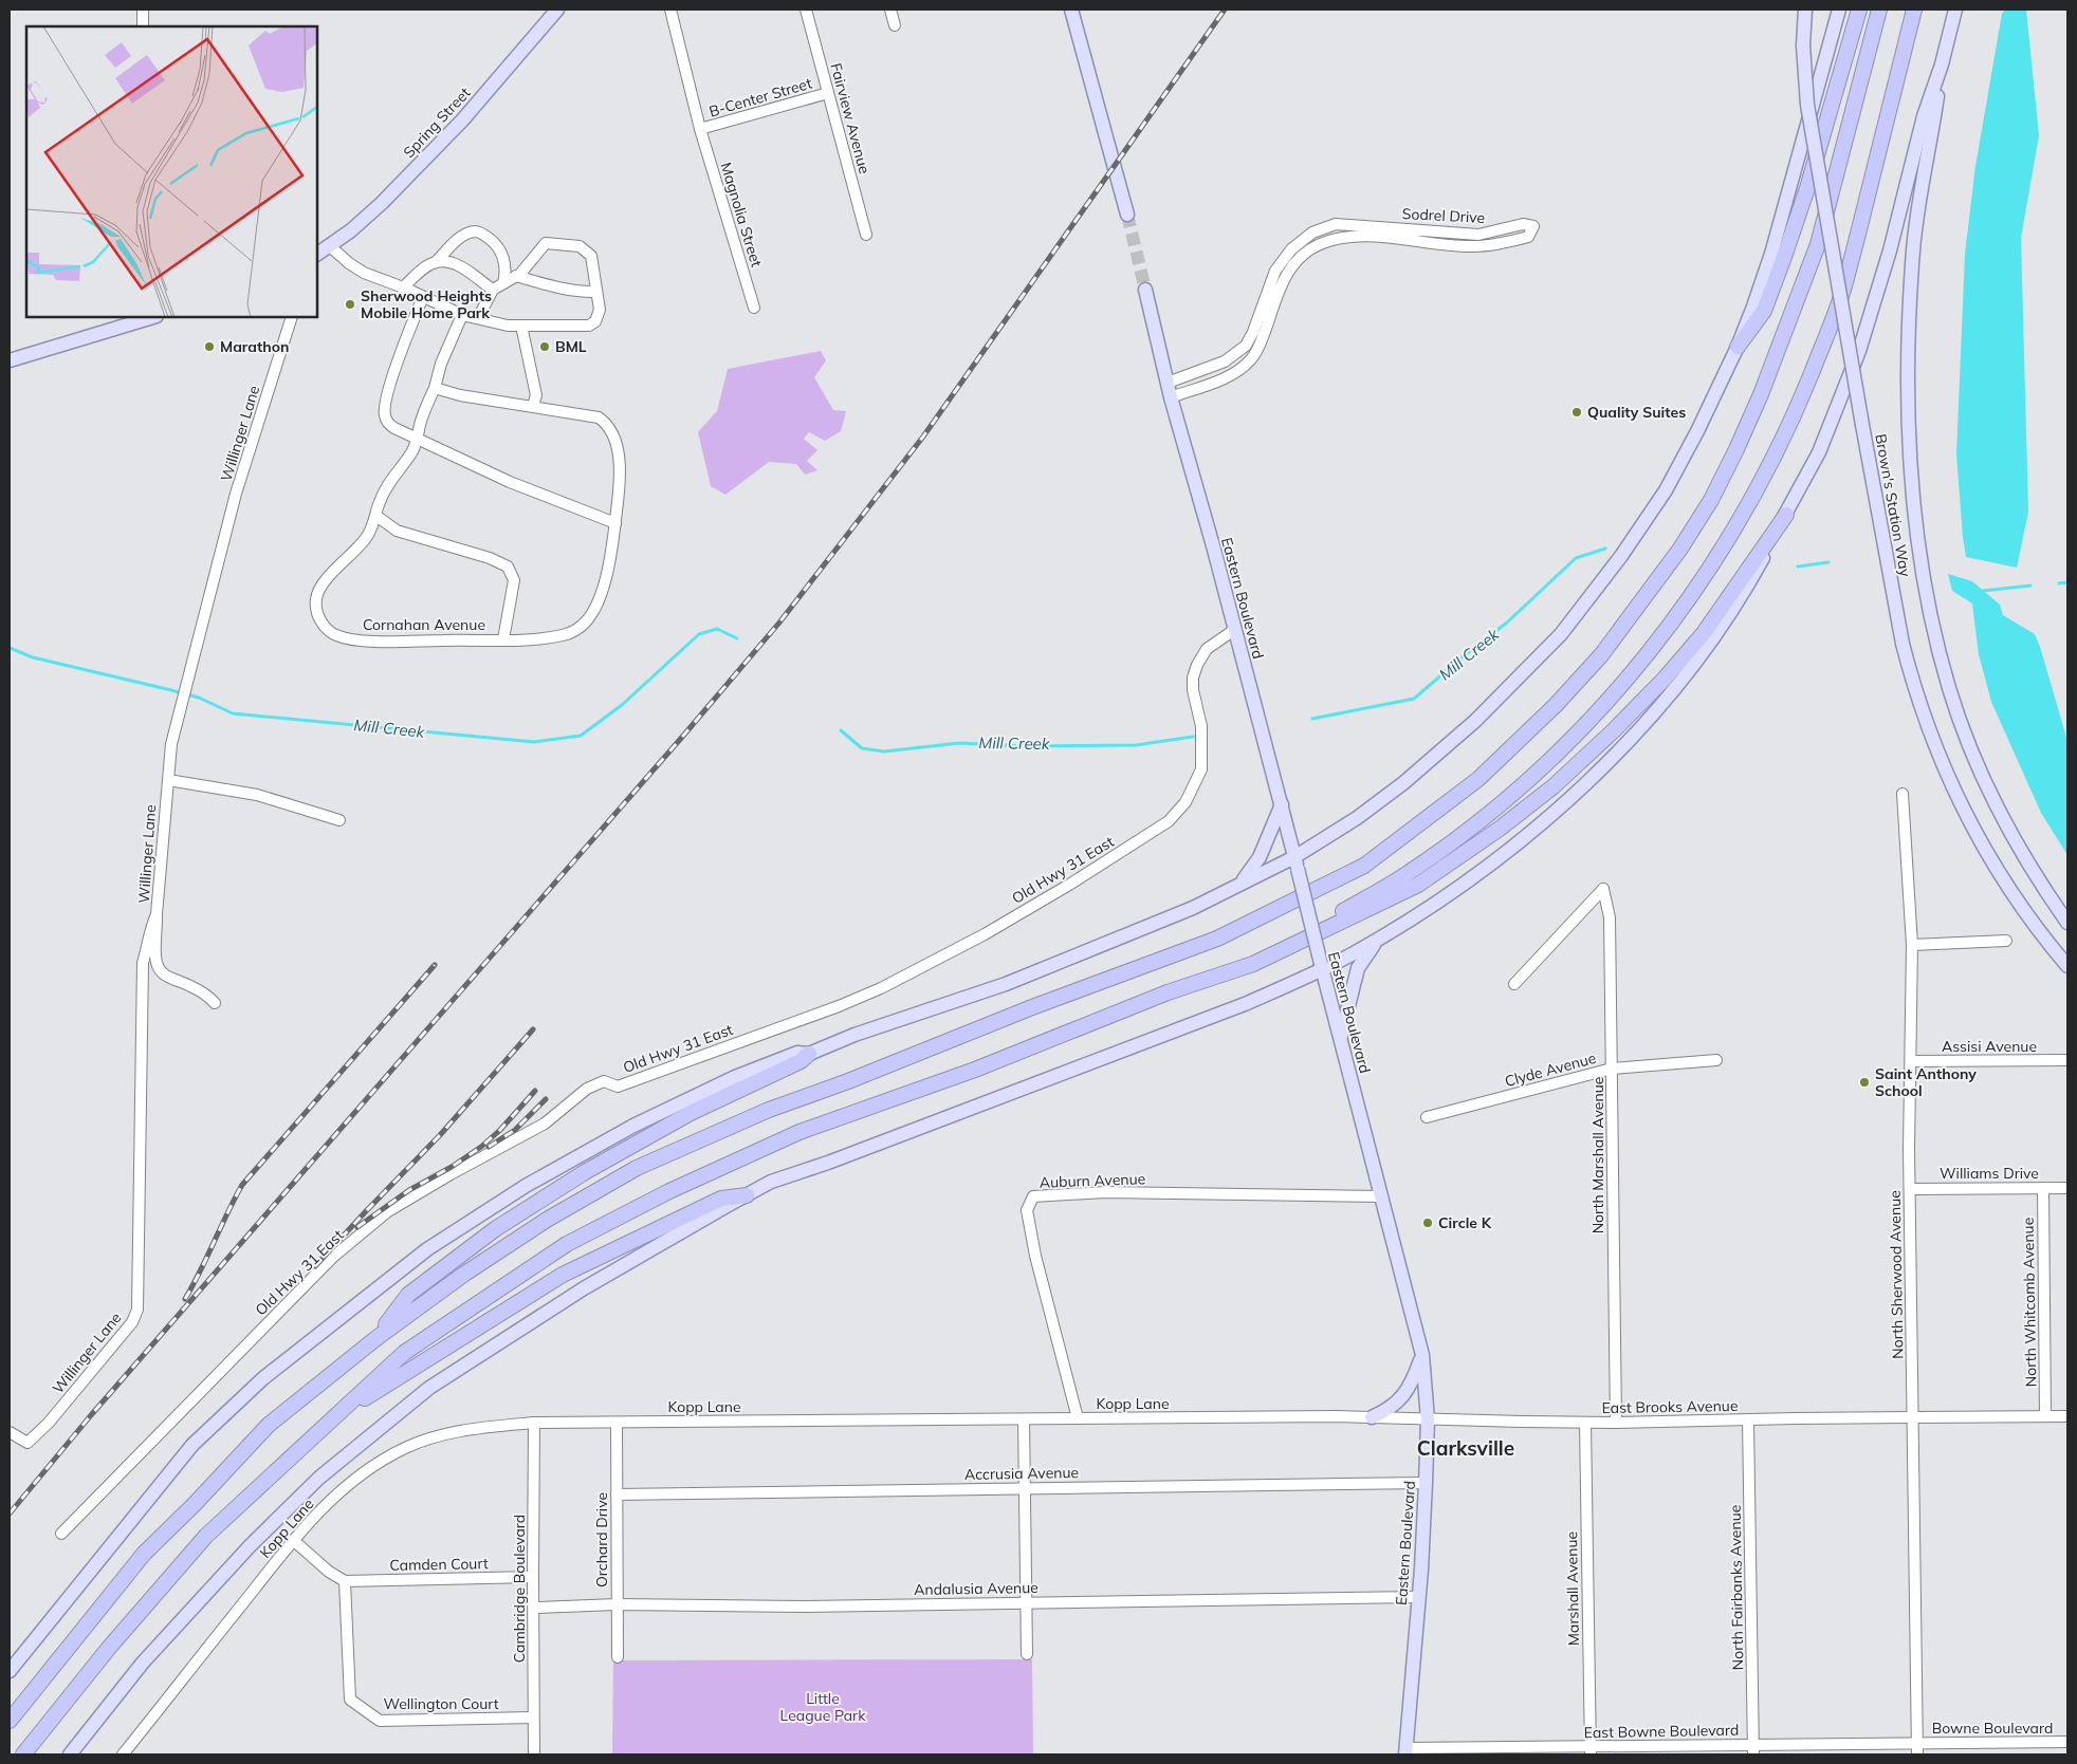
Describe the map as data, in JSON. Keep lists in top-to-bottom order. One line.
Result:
{"streets":{"main road":["Spring Street","Brown's Station Way","Eastern Boulevard"],"street":["B-Center Street","Fairview Avenue","Magnolia Street","Sodrel Drive","Willinger Lane","Cornahan Avenue","Old Hwy 31 East","Assisi Avenue","Clyde Avenue","North Marshall Avenue","Williams Drive","Auburn Avenue","North Sherwood Avenue","North Whitcomb Avenue","Kopp Lane","East Brooks Avenue","Accrusia Avenue","Orchard Drive","Camden Court","North Fairbanks Avenue","Cambridge Boulevard","Andalusia Avenue","Marshall Avenue","Wellington Court","Bowne Boulevard","East Bowne Boulevard"]},"crossings":[["B-Center Street","Fairview Avenue"],["B-Center Street","Magnolia Street"],["Sodrel Drive","Eastern Boulevard"],["Eastern Boulevard","Old Hwy 31 East"],["Eastern Boulevard","Auburn Avenue"],["Eastern Boulevard","Kopp Lane"],["Eastern Boulevard","East Brooks Avenue"],["Eastern Boulevard","Accrusia Avenue"],["Eastern Boulevard","Andalusia Avenue"],["Eastern Boulevard","East Bowne Boulevard"],["Assisi Avenue","North Sherwood Avenue"],["Clyde Avenue","North Marshall Avenue"],["North Marshall Avenue","East Brooks Avenue"],["Williams Drive","North Sherwood Avenue"],["Williams Drive","North Whitcomb Avenue"],["Auburn Avenue","Kopp Lane"],["North Sherwood Avenue","East Brooks Avenue"],["North Sherwood Avenue","Bowne Boulevard"],["North Sherwood Avenue","East Bowne Boulevard"],["North Whitcomb Avenue","East Brooks Avenue"],["Kopp Lane","East Brooks Avenue"],["Kopp Lane","Orchard Drive"],["Kopp Lane","Cambridge Boulevard"],["East Brooks Avenue","North Fairbanks Avenue"],["East Brooks Avenue","Marshall Avenue"],["Accrusia Avenue","Orchard Drive"],["Orchard Drive","Andalusia Avenue"],["Camden Court","Cambridge Boulevard"],["Camden Court","Wellington Court"],["North Fairbanks Avenue","East Bowne Boulevard"],["Cambridge Boulevard","Andalusia Avenue"],["Cambridge Boulevard","Wellington Court"],["Marshall Avenue","East Bowne Boulevard"],["Bowne Boulevard","East Bowne Boulevard"]],"districts":["Clarksville"],"water":["Mill Creek"],"parks":["Little League Park"],"places":["Sherwood Heights Mobile Home Park","Marathon","BML","Quality Suites","Saint Anthony School","Circle K"]}
